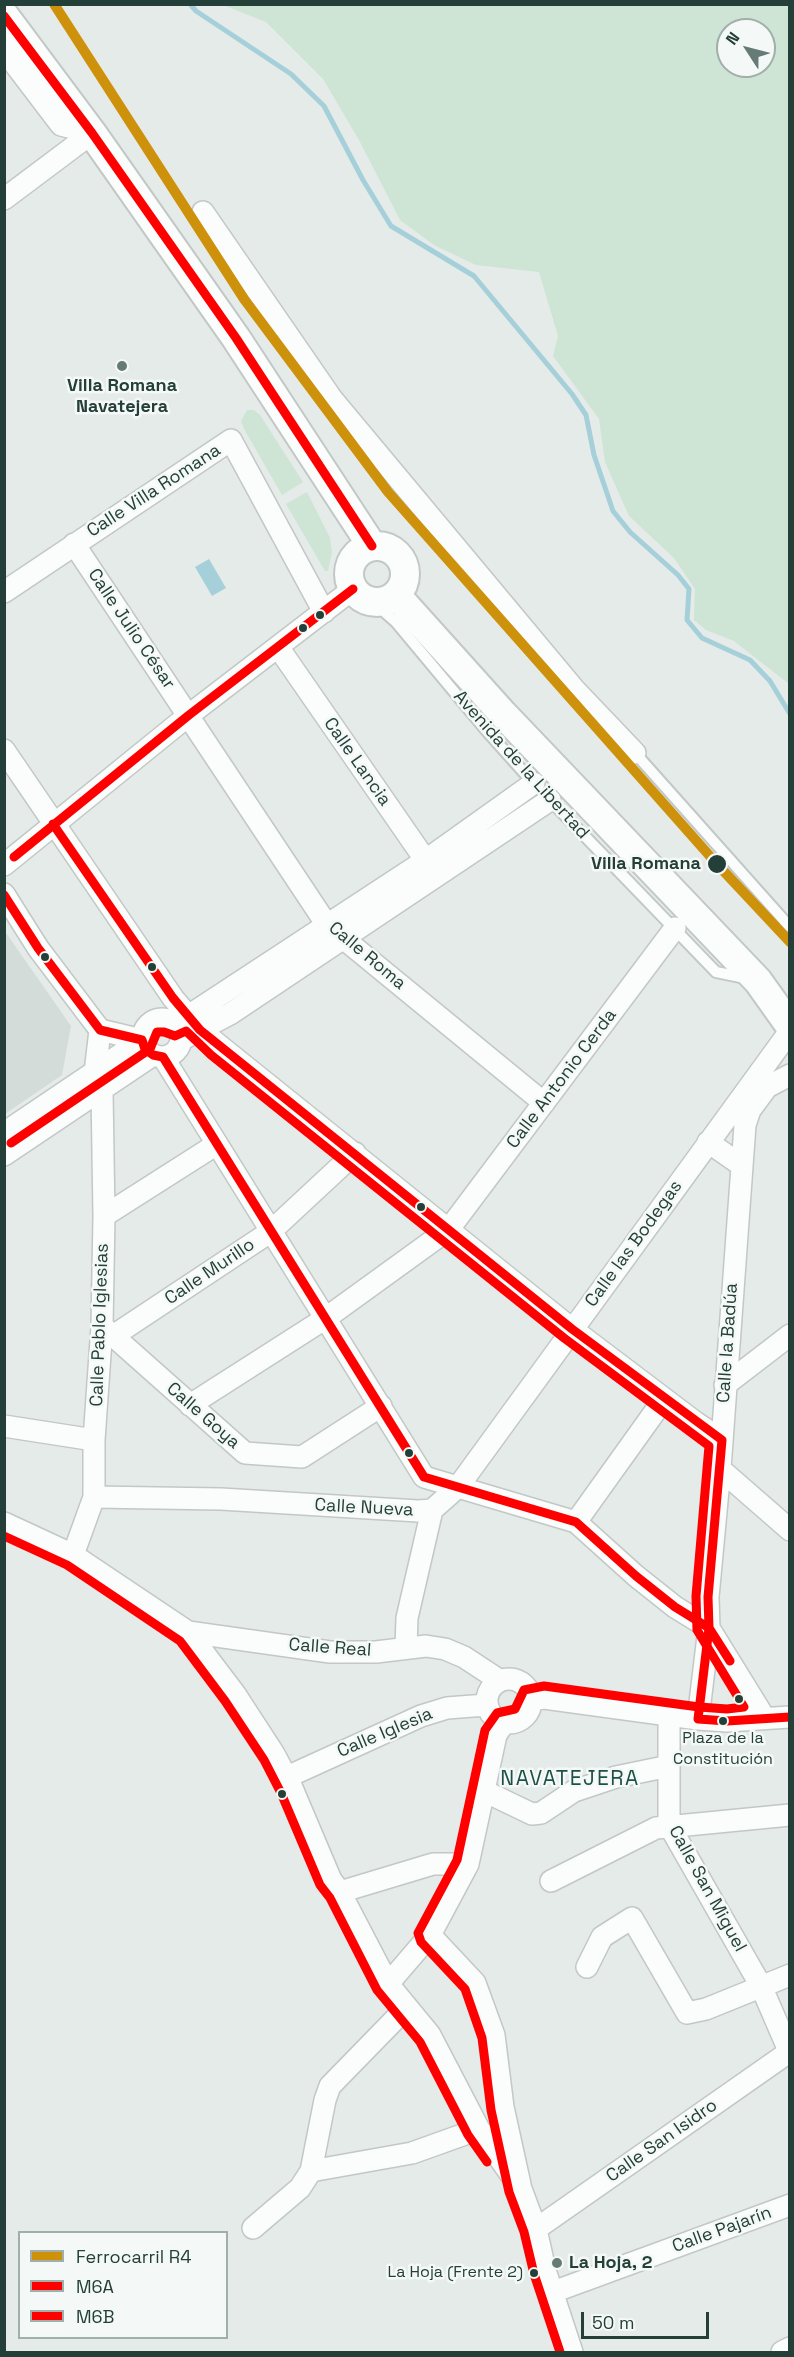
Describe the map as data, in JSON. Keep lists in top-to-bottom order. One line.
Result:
{"streets":{"main road":["Avenida de la Libertad"],"street":["Calle Villa Romana","Calle Julio César","Calle Lancia","Calle Roma","Calle Antonio Cerda","Calle las Bodegas","Calle Murillo","Calle Pablo Iglesias","Calle la Badúa","Calle Goya","Calle Nueva","Calle Real","Calle Iglesia","Calle San Miguel","Calle San Isidro","Calle Pajarín"]},"crossings":[["Calle Villa Romana","Calle Julio César"],["Calle Julio César","Calle Roma"],["Avenida de la Libertad","Calle Antonio Cerda"],["Avenida de la Libertad","Calle las Bodegas"],["Calle Roma","Calle Antonio Cerda"],["Calle Antonio Cerda","Calle Goya"],["Calle las Bodegas","Calle Nueva"],["Calle Murillo","Calle Pablo Iglesias"],["Calle Murillo","Calle Goya"],["Calle Pablo Iglesias","Calle Goya"],["Calle Pablo Iglesias","Calle Nueva"],["Calle Real","Calle Iglesia"],["Calle San Miguel","Calle San Isidro"]],"districts":["NAVATEJERA"],"places":["Villa Romana Navatejera","Villa Romana","Plaza de la Constitución","La Hoja, 2","La Hoja (Frente 2)"],"lines":["rail line R4","transit line M6A","transit line M6B"],"legend":["Ferrocarril R4","M6A","M6B"],"scale_bar":"50 m","north":"top left"}
